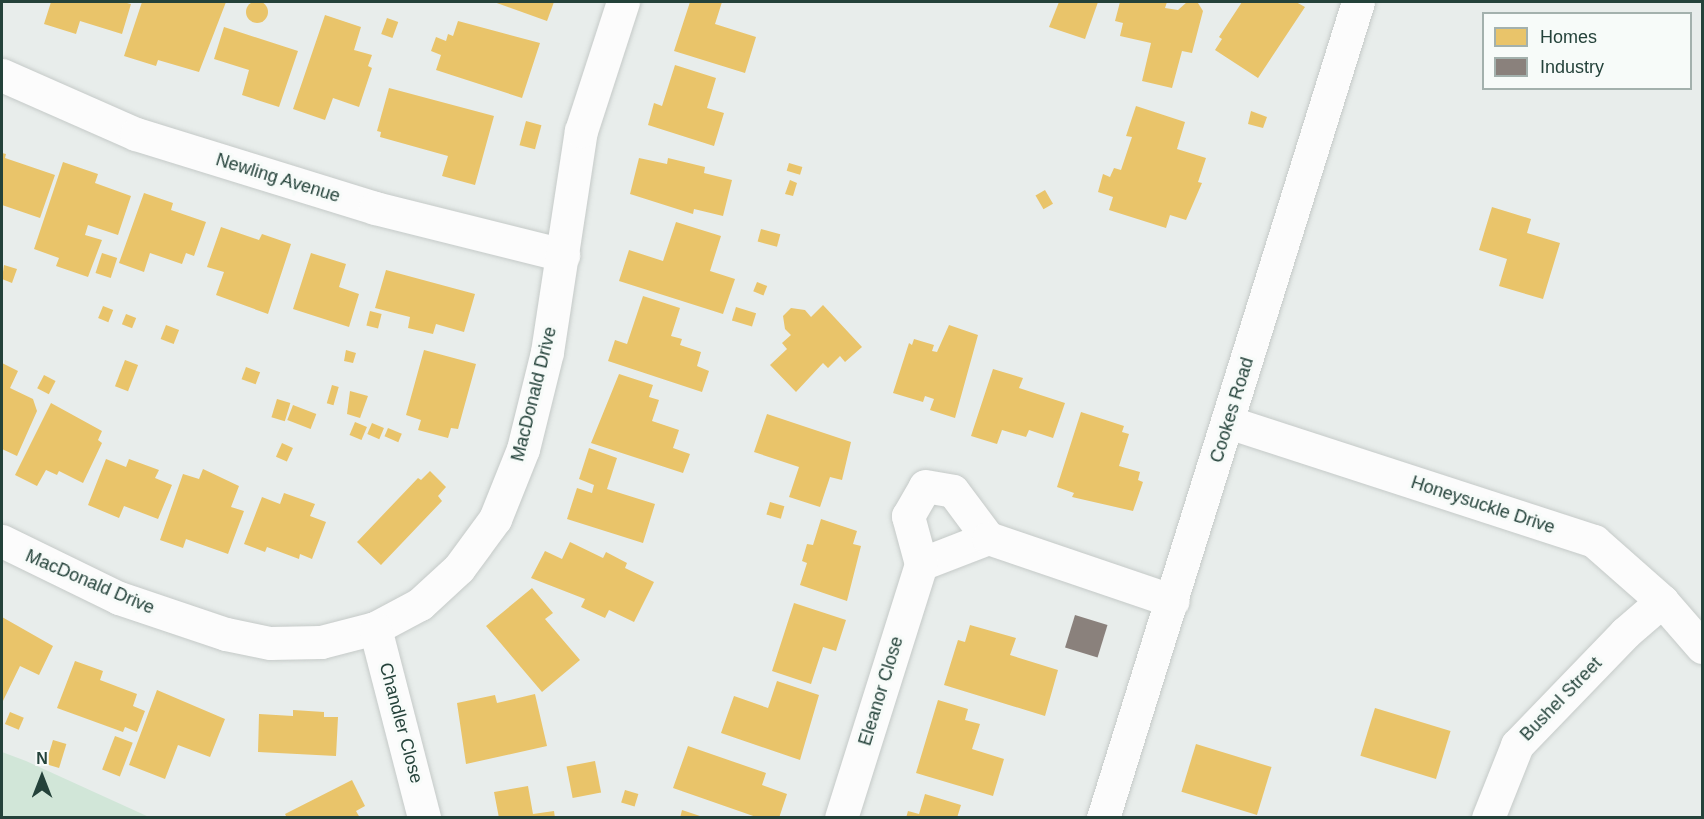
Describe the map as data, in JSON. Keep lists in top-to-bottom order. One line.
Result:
{"streets":{"street":["Newling Avenue","MacDonald Drive","Cookes Road","Honeysuckle Drive","Eleanor Close","Bushel Street","Chandler Close"]},"crossings":[["Newling Avenue","MacDonald Drive"],["MacDonald Drive","Chandler Close"],["Cookes Road","Honeysuckle Drive"],["Honeysuckle Drive","Bushel Street"]],"legend":["Homes","Industry"],"north":"top"}
